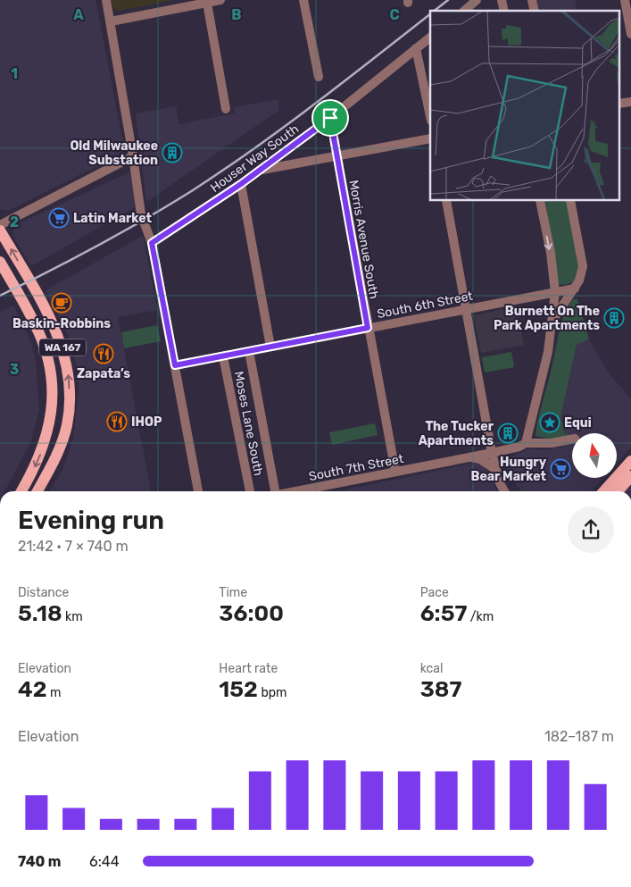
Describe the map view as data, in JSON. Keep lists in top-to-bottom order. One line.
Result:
{"streets":{"main road":["WA 167"],"street":["Houser Way South","Morris Avenue South","South 6th Street","Moses Lane South","South 7th Street"]},"crossings":[["Houser Way South","Morris Avenue South"],["Morris Avenue South","South 6th Street"],["Morris Avenue South","South 7th Street"],["South 6th Street","Moses Lane South"]],"places":{"building":["Old Milwaukee Substation","Burnett On The Park Apartments","The Tucker Apartments"],"supermarket":["Latin Market","Hungry Bear Market"],"cafe":["Baskin-Robbins"],"restaurant":["Zapata’s","IHOP"],"place":["Equi"]},"north":"top","page":{"heading":["Evening run","21:42 · 7 × 740 m"],"stats":[["Distance","5.18 km"],["Time","36:00"],["Pace","6:57 /km"],["Elevation","42 m"],["Heart rate","152 bpm"],["kcal","387"]],"chart":["Elevation","182–187 m"],"list":[{"name":"740 m","note":"6:44"}]},"grid":{"columns":["A","B","C"],"rows":["1","2","3"]}}
